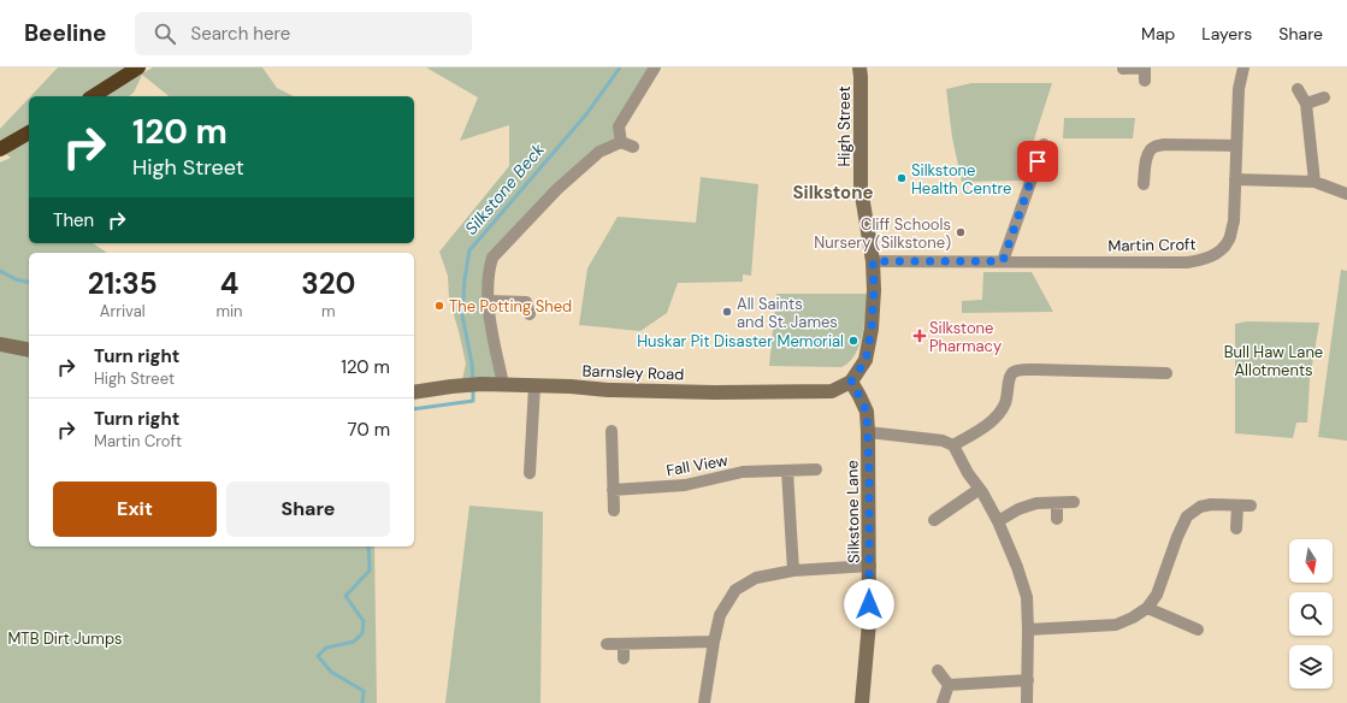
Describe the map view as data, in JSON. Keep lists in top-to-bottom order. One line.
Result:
{"streets":{"street":["High Street","Martin Croft","Barnsley Road","Fall View","Silkstone Lane"]},"crossings":[["High Street","Martin Croft"],["High Street","Barnsley Road"],["High Street","Silkstone Lane"],["Barnsley Road","Silkstone Lane"]],"districts":["Silkstone"],"water":["Silkstone Beck"],"parks":["Bull Haw Lane Allotments","MTB Dirt Jumps"],"places":{"other":["Silkstone Health Centre","Cliff Schools Nursery (Silkstone)","The Potting Shed","All Saints and St. James","Huskar Pit Disaster Memorial"],"health":["Silkstone Pharmacy"]},"north":"bottom","page":{"header":"Beeline","search":"Search here","nav":["Map","Layers","Share"],"turn":["120 m","High Street"],"then":"Then","eta":["21:35","Arrival","4","min","320","m"],"list":[{"name":"Turn right","note":"High Street","value":"120 m"},{"name":"Turn right","note":"Martin Croft","value":"70 m"}],"buttons":["Exit","Share"]}}
